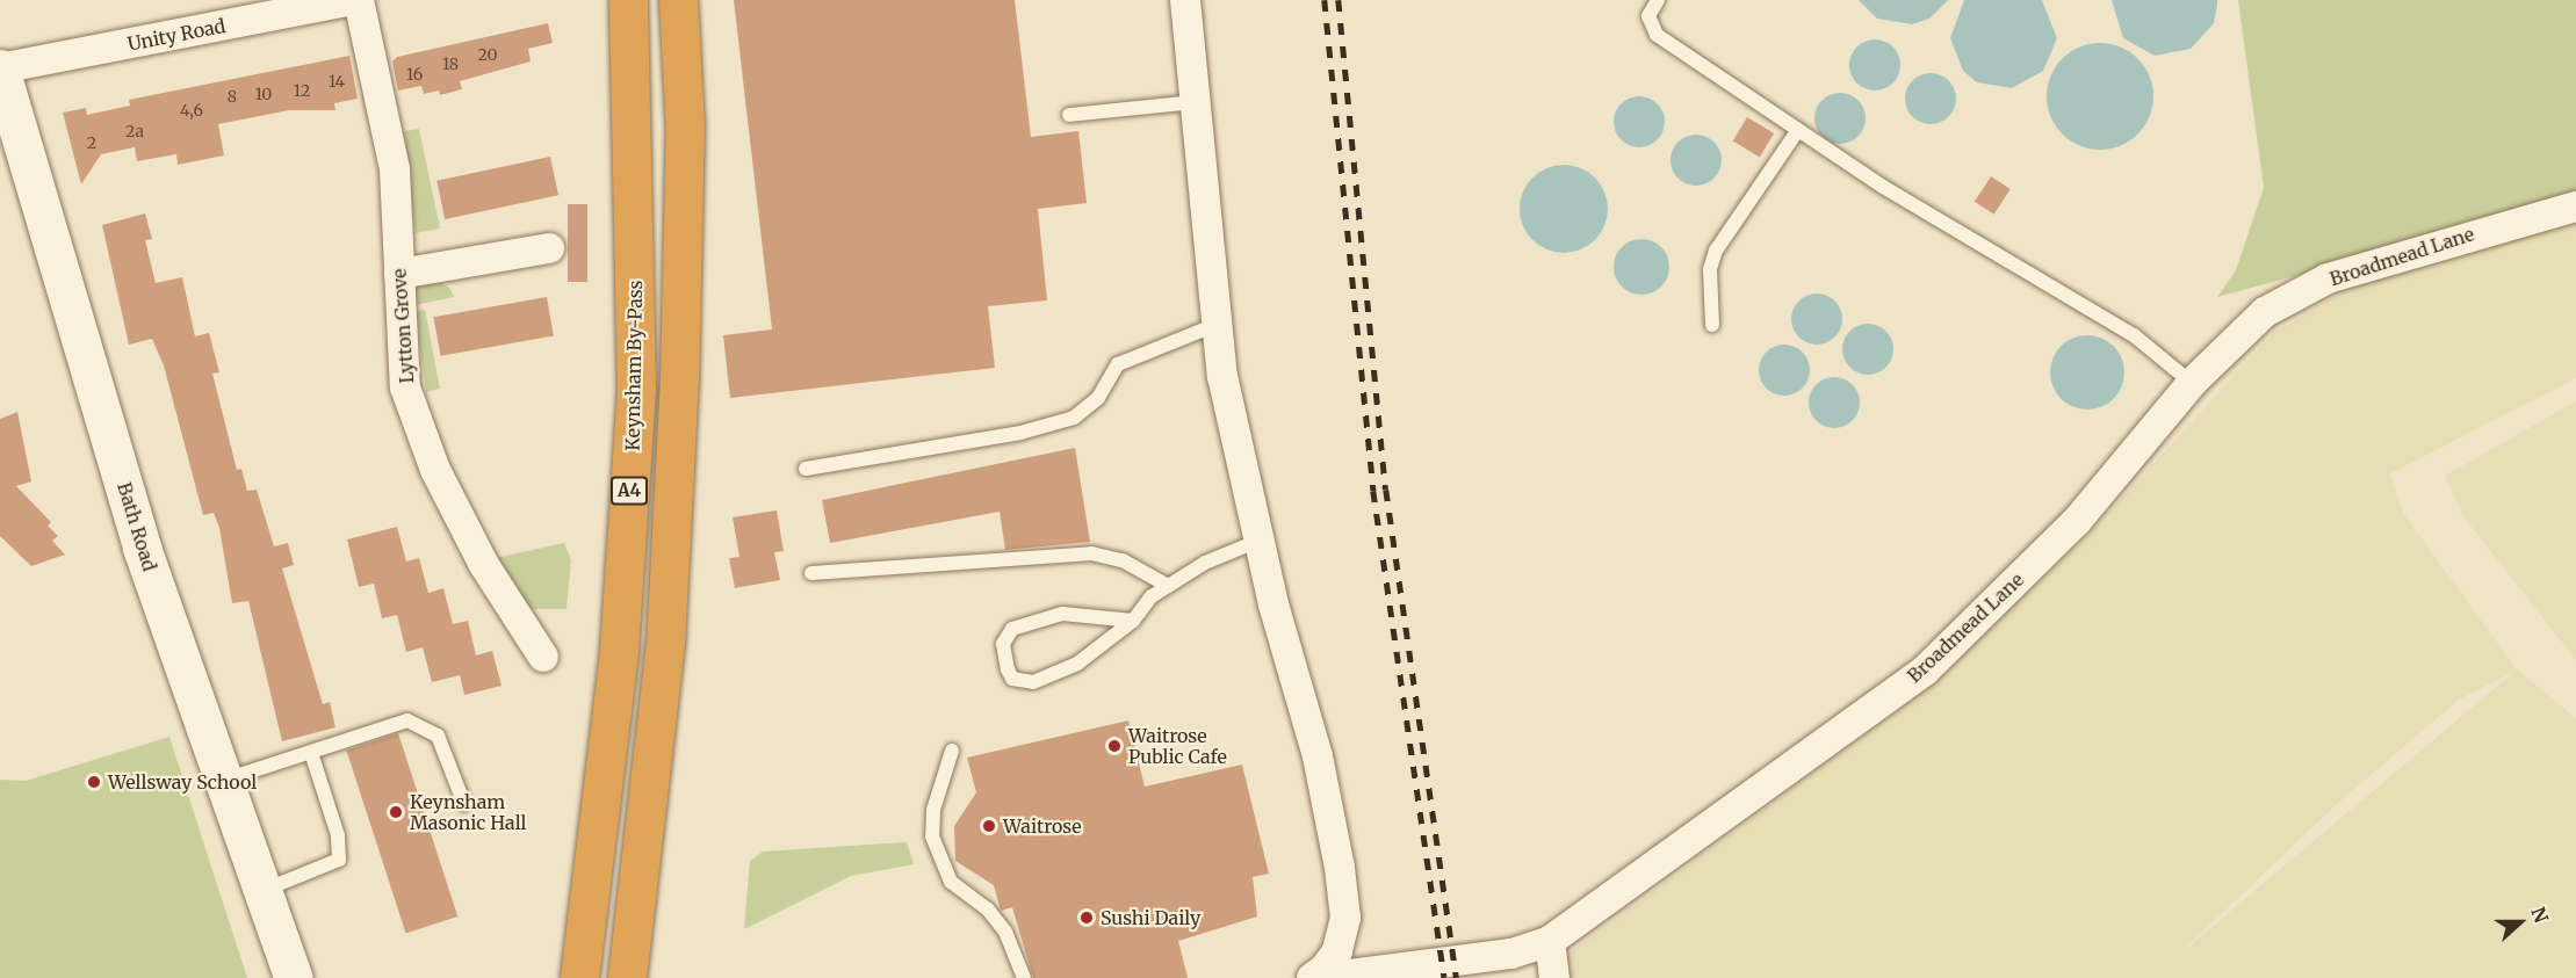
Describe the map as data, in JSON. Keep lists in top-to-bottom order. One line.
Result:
{"streets":{"highway":["Keynsham By-Pass","A4"],"main road":["Bath Road"],"street":["Unity Road","Broadmead Lane","Lytton Grove"]},"crossings":[["Unity Road","Bath Road"]],"places":["Waitrose Public Cafe","Wellsway School","Keynsham Masonic Hall","Waitrose","Sushi Daily"],"house_numbers":["20","18","16","14","12","10","8","4,6","2a","2"],"north":"right"}
